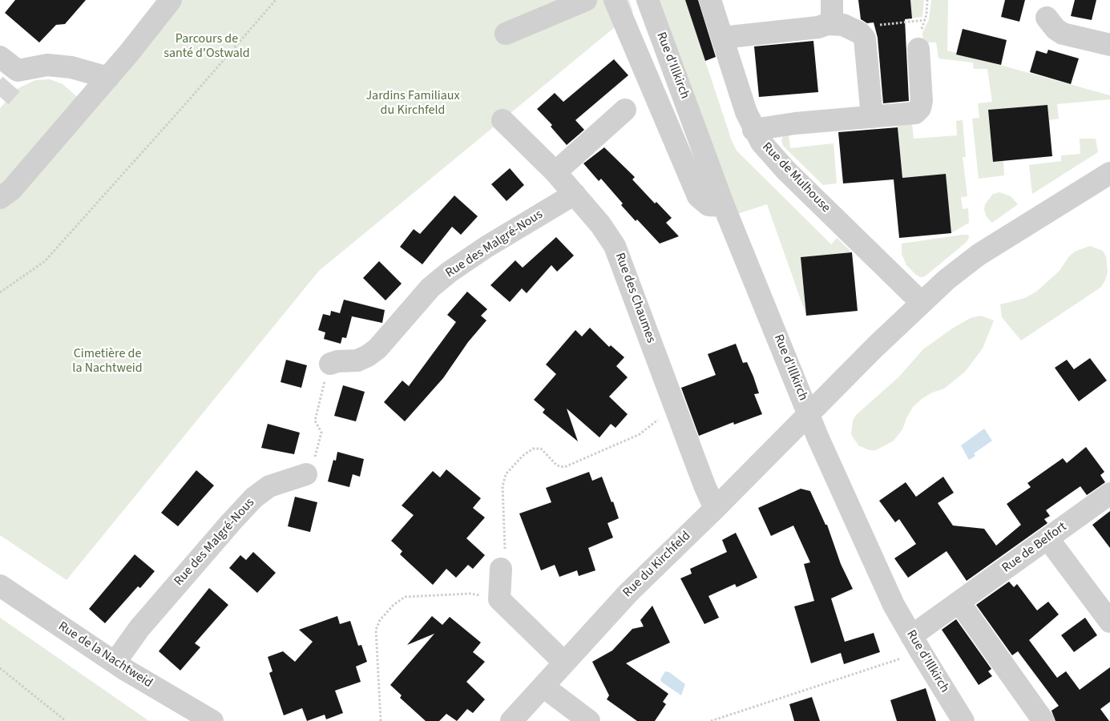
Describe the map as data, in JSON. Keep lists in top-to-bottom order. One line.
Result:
{"streets":{"street":["Rue d'Illkirch","Rue de Mulhouse","Rue des Malgré-Nous","Rue des Chaumes","Rue de Belfort","Rue du Kirchfeld","Rue de la Nachtweid"]},"crossings":[["Rue d'Illkirch","Rue de Belfort"],["Rue d'Illkirch","Rue du Kirchfeld"],["Rue des Malgré-Nous","Rue des Chaumes"],["Rue des Malgré-Nous","Rue de la Nachtweid"],["Rue des Chaumes","Rue du Kirchfeld"]],"parks":["Parcours de santé d'Ostwald","Jardins Familiaux du Kirchfeld","Cimetière de la Nachtweid"]}
